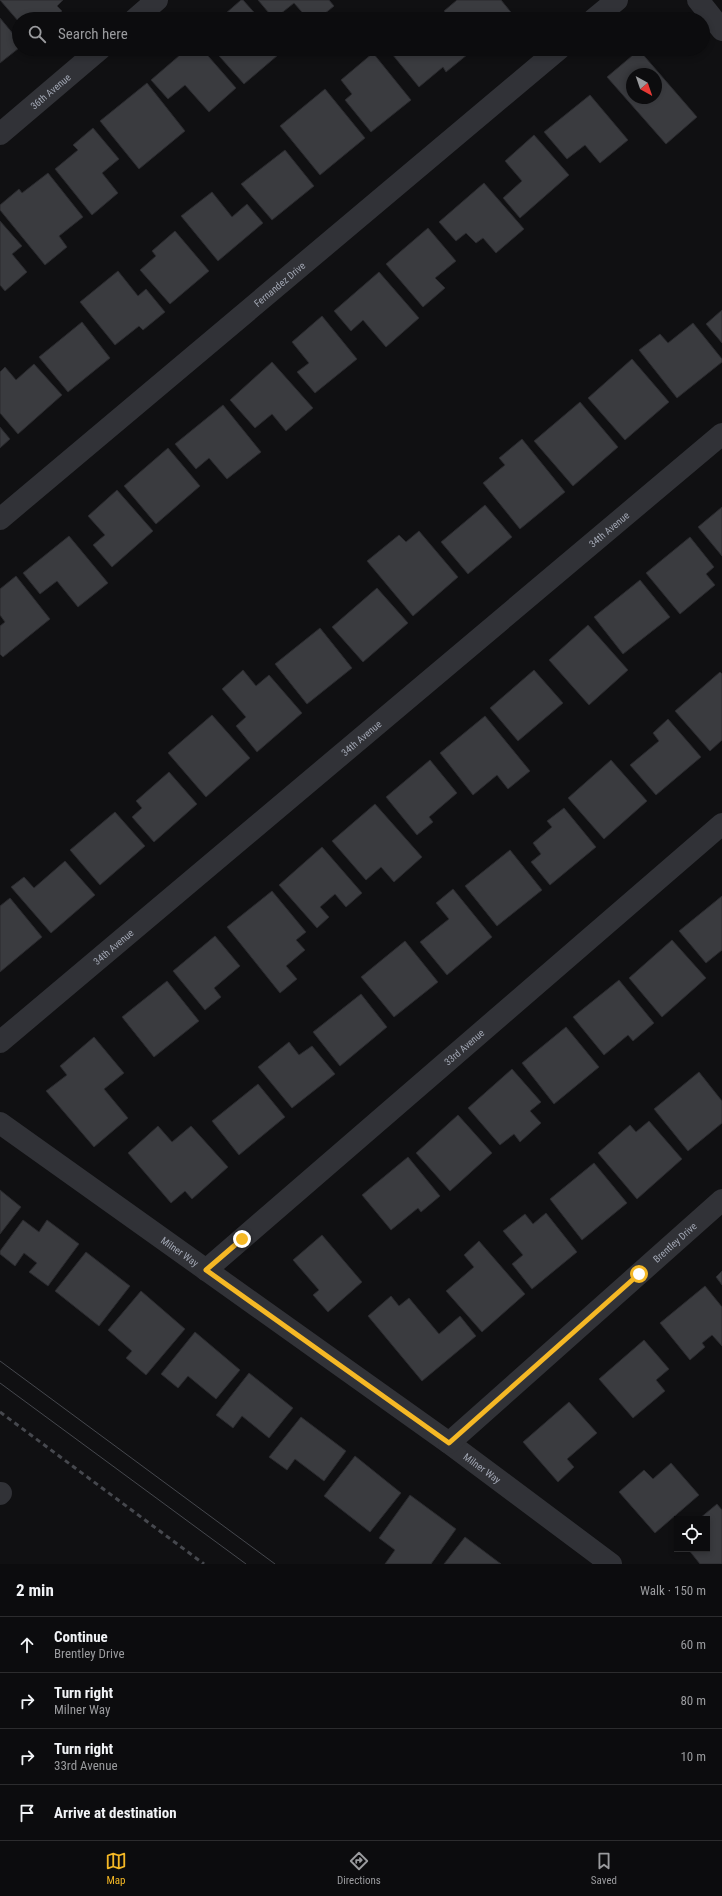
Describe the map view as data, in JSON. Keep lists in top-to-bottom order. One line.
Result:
{"streets":{"street":["36th Avenue","Fernandez Drive","34th Avenue","33rd Avenue","Brentley Drive","Milner Way"]},"crossings":[["33rd Avenue","Milner Way"],["Brentley Drive","Milner Way"]],"north":"bottom right","page":{"search":"Search here","heading":["2 min","Walk · 150 m"],"list":[["Continue","Brentley Drive","60 m"],["Turn right","Milner Way","80 m"],["Turn right","33rd Avenue","10 m"],"Arrive at destination"],"nav":["Map","Directions","Saved"]}}
